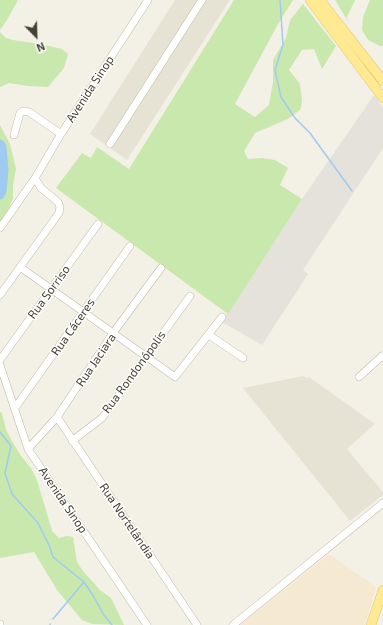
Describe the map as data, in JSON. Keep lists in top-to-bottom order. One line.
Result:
{"streets":{"street":["Avenida Sinop","Rua Sorriso","Rua Cáceres","Rua Jaciara","Rua Rondonópolis","Rua Nortelândia"]},"crossings":[["Avenida Sinop","Rua Cáceres"],["Avenida Sinop","Rua Jaciara"],["Rua Jaciara","Rua Nortelândia"],["Rua Rondonópolis","Rua Nortelândia"]],"north":"bottom right"}
